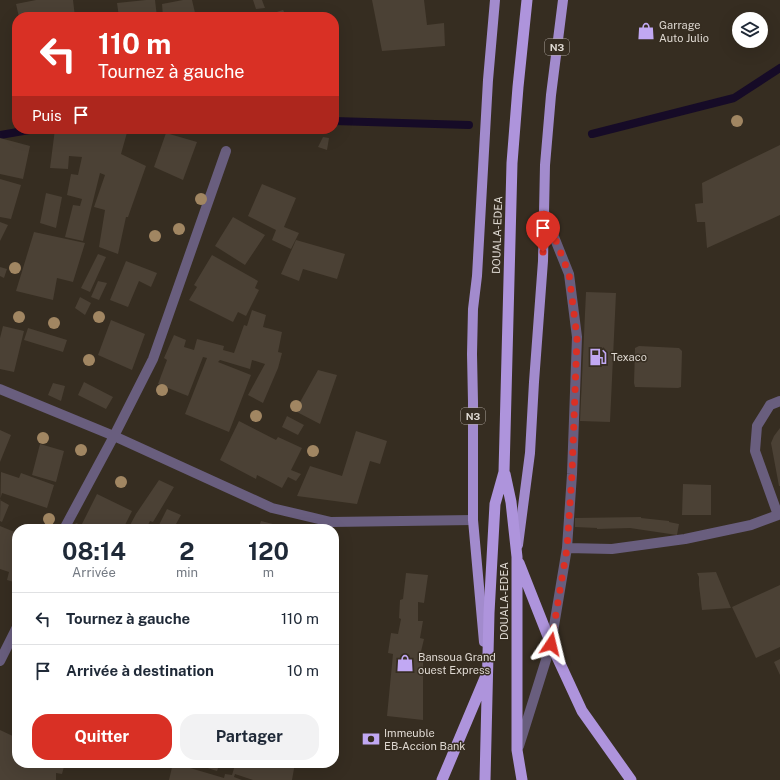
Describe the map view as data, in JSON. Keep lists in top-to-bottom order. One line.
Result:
{"streets":{"highway":["N3","DOUALA-EDEA"]},"crossings":[["N3","DOUALA-EDEA"]],"places":{"shop":["Garrage Auto Julio","Bansoua Grand ouest Express"],"fuel station":["Texaco"],"bank":["Immeuble EB-Accion Bank"]},"page":{"turn":["110 m","Tournez à gauche"],"then":"Puis","eta":["08:14","Arrivée","2","min","120","m"],"list":[{"name":"Tournez à gauche","value":"110 m"},{"name":"Arrivée à destination","value":"10 m"}],"buttons":["Quitter","Partager"]}}
